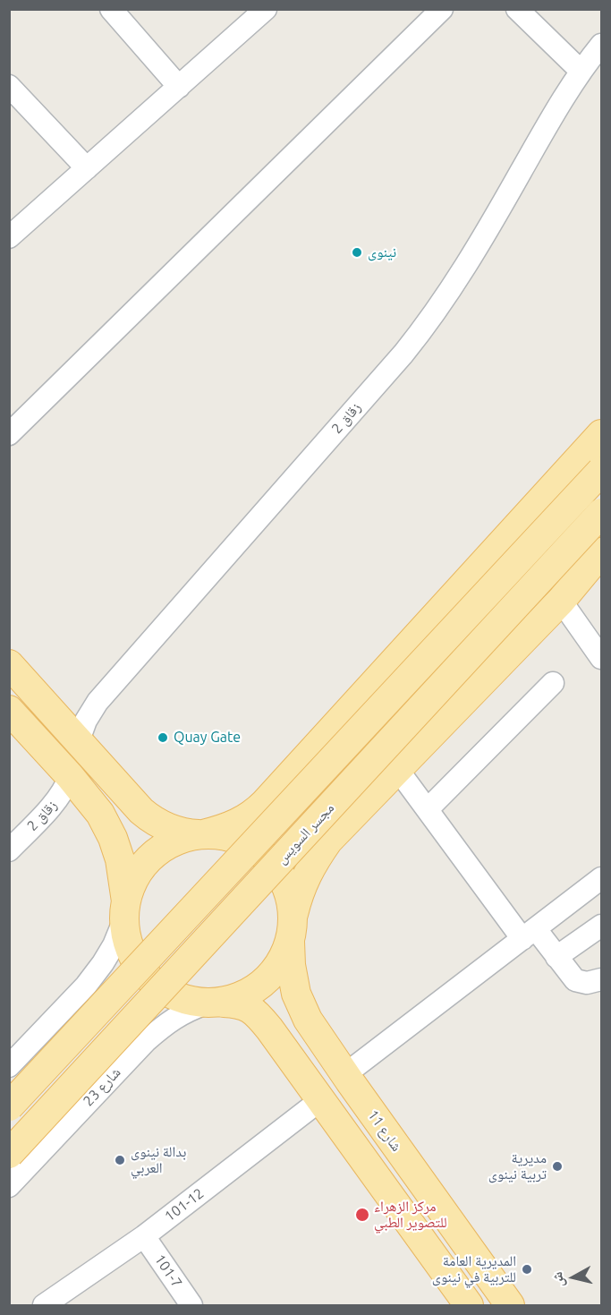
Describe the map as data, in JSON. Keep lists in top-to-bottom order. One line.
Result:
{"streets":{"main road":["مجسر السويس","شارع 11"],"street":["زقاق 2","شارع 23","101-12","101-7"]},"crossings":[["شارع 23","شارع 11"],["101-12","101-7"]],"places":["نينوى","Quay Gate","بدالة نينوى العربي","مديرية تربية نينوى","مركز الزهراء للتصوير الطبي","المديرية العامة للتربية في نينوى"],"north":"left"}
